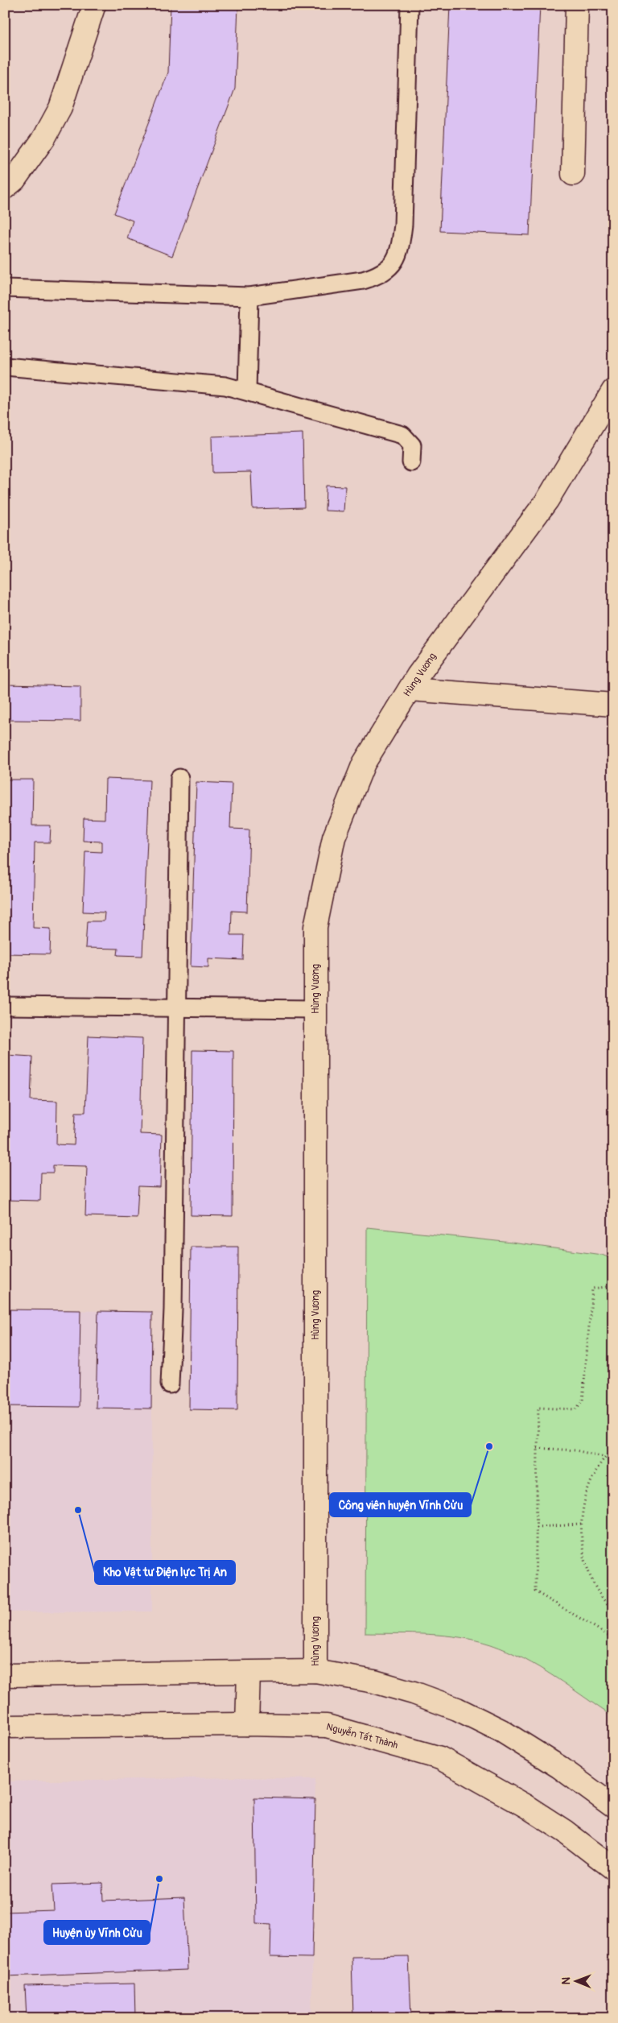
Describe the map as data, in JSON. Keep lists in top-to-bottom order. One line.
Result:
{"streets":{"street":["Hùng Vương","Nguyễn Tất Thành"]},"places":["Công viên huyện Vĩnh Cửu","Kho Vật tư Điện lực Trị An","Huyện ủy Vĩnh Cửu"],"north":"left"}
